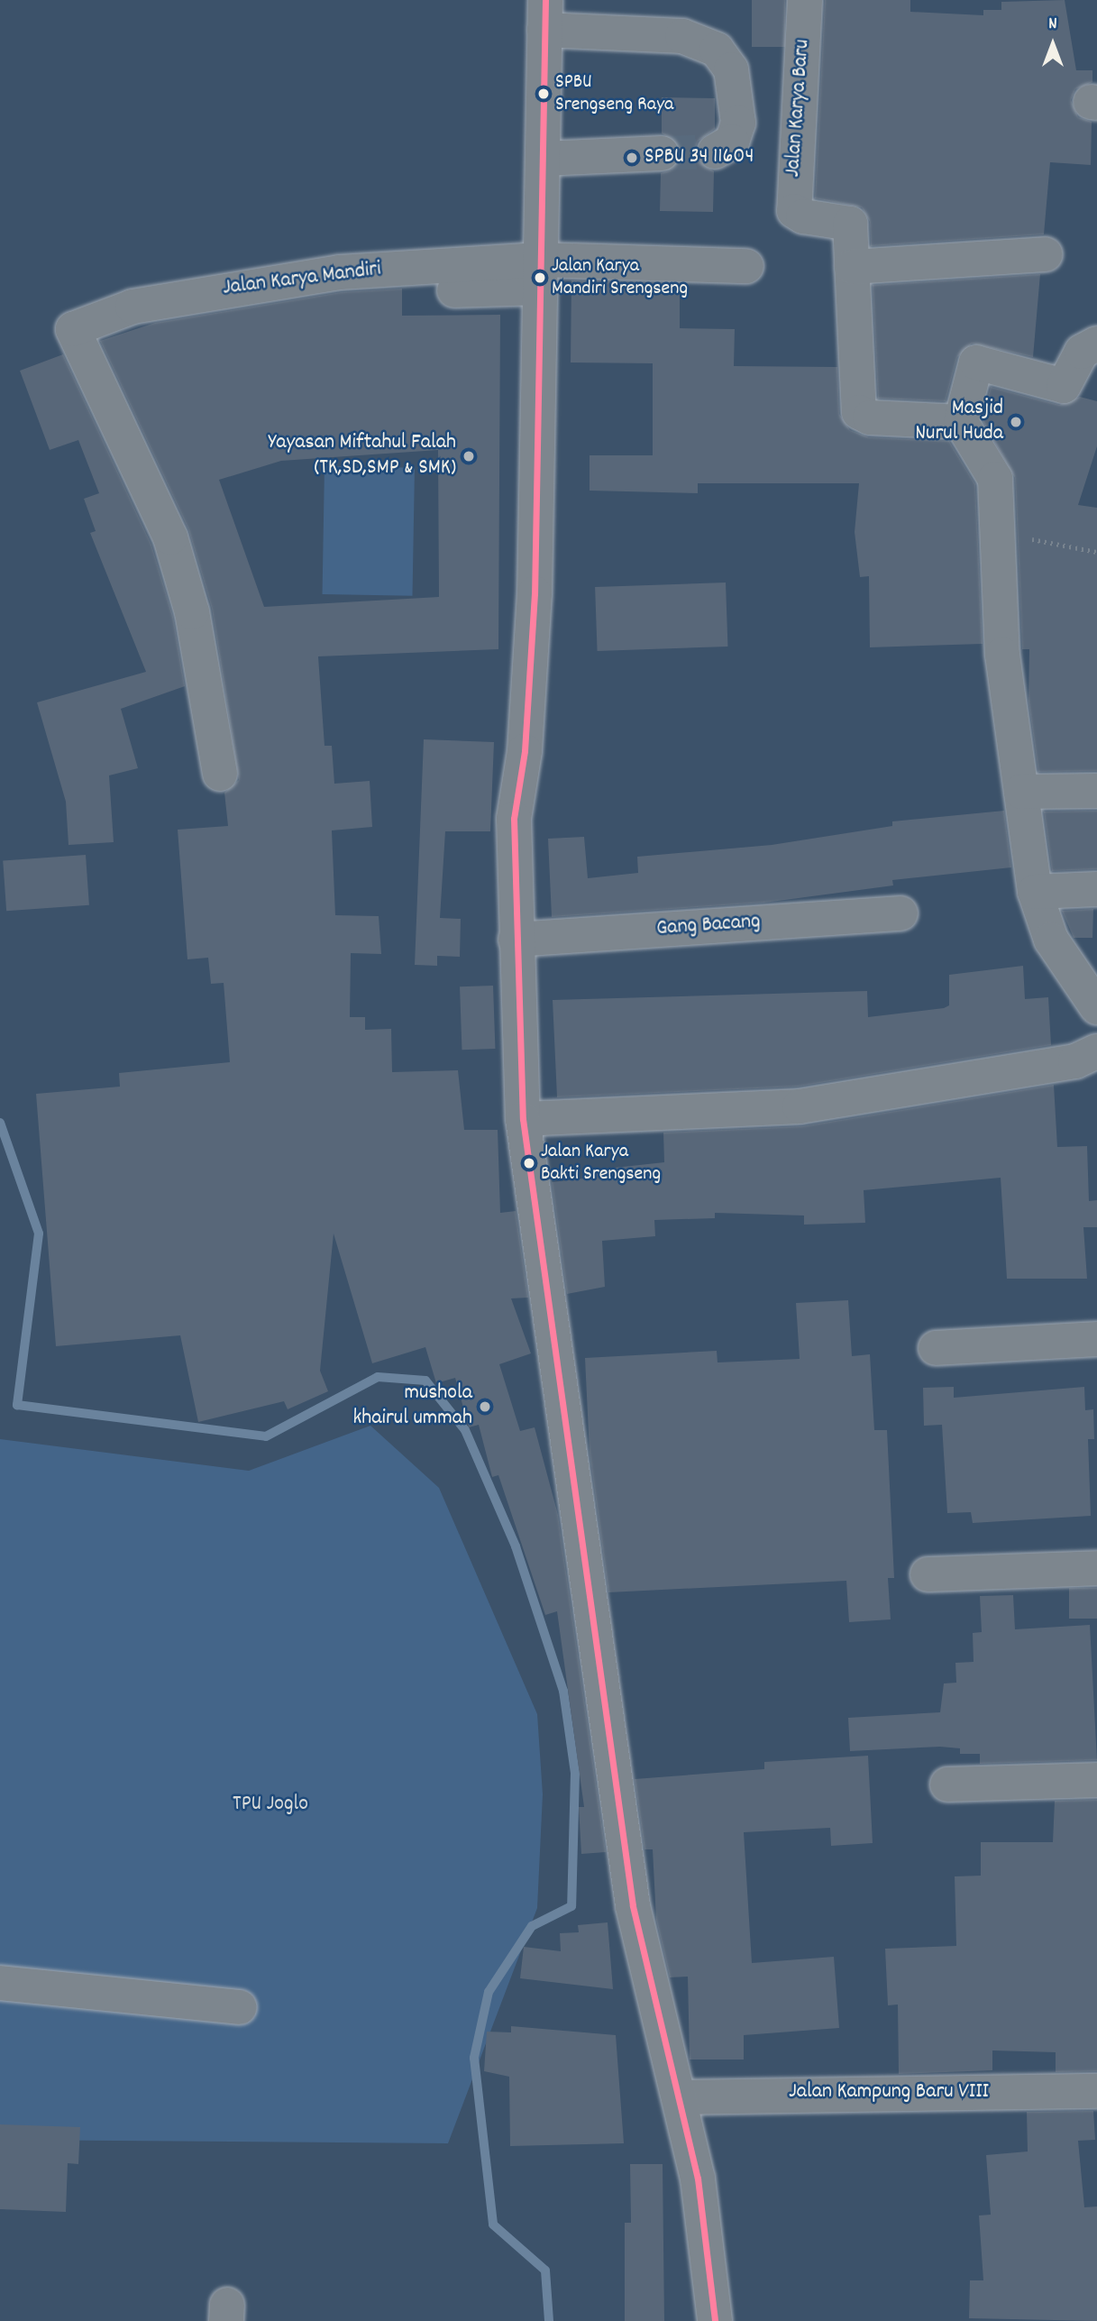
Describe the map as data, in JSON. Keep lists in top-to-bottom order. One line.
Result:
{"streets":{"street":["Jalan Karya Baru","Jalan Karya Mandiri","Gang Bacang","Jalan Kampung Baru VIII"]},"parks":["TPU Joglo"],"places":["SPBU Srengseng Raya","SPBU 34 11604","Jalan Karya Mandiri Srengseng","Masjid Nurul Huda","Yayasan Miftahul Falah (TK,SD,SMP & SMK)","Jalan Karya Bakti Srengseng","mushola khairul ummah"],"north":"top"}
